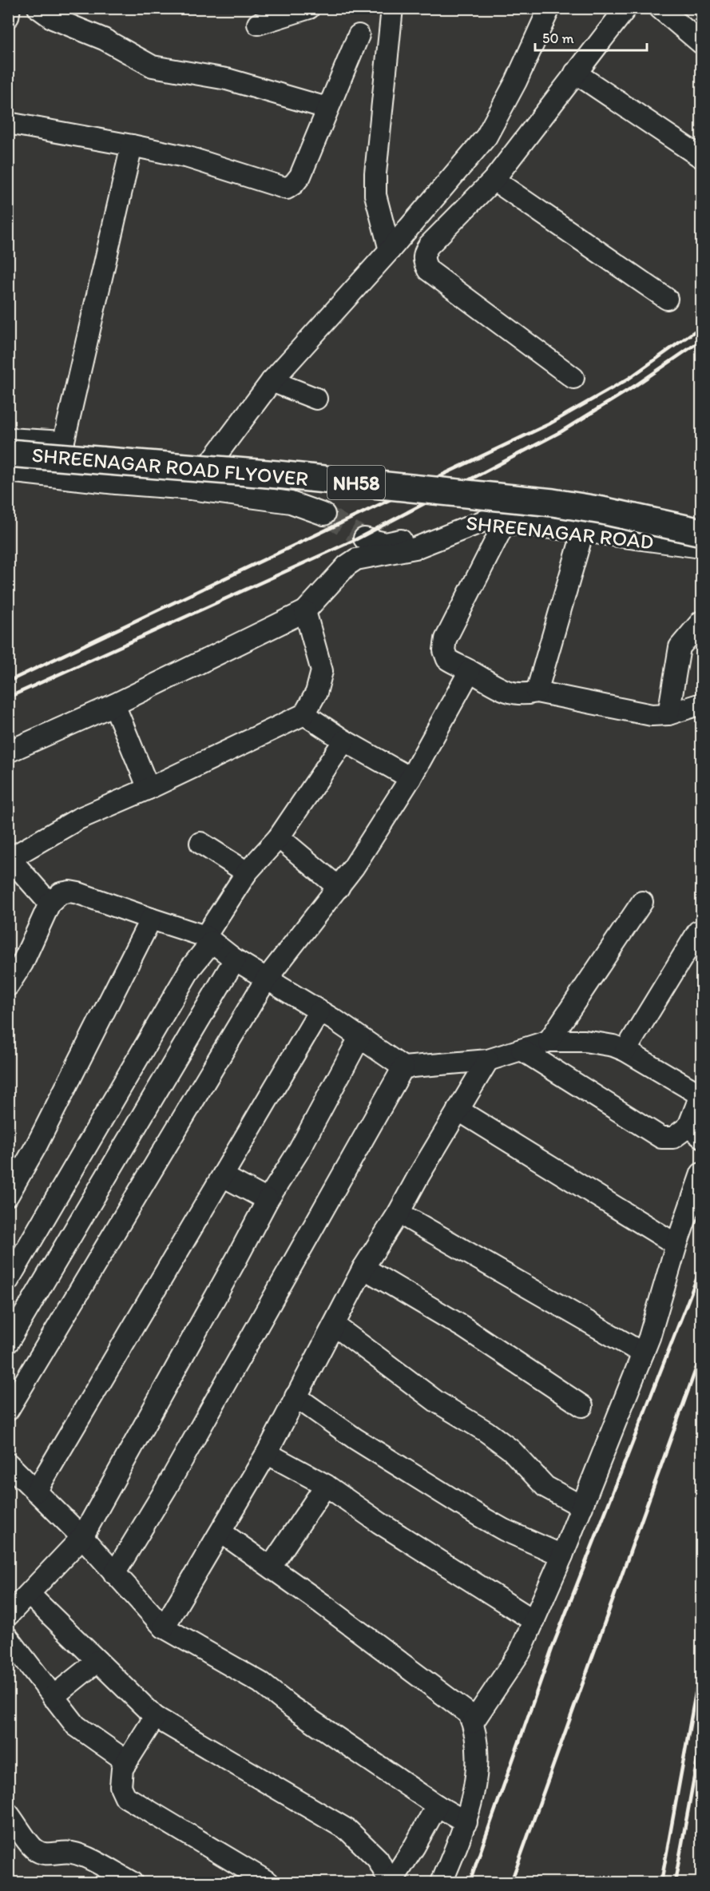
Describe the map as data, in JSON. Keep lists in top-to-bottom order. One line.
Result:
{"streets":{"highway":["SHREENAGAR ROAD FLYOVER","NH58"],"street":["SHREENAGAR ROAD"]},"scale_bar":"50 m"}
